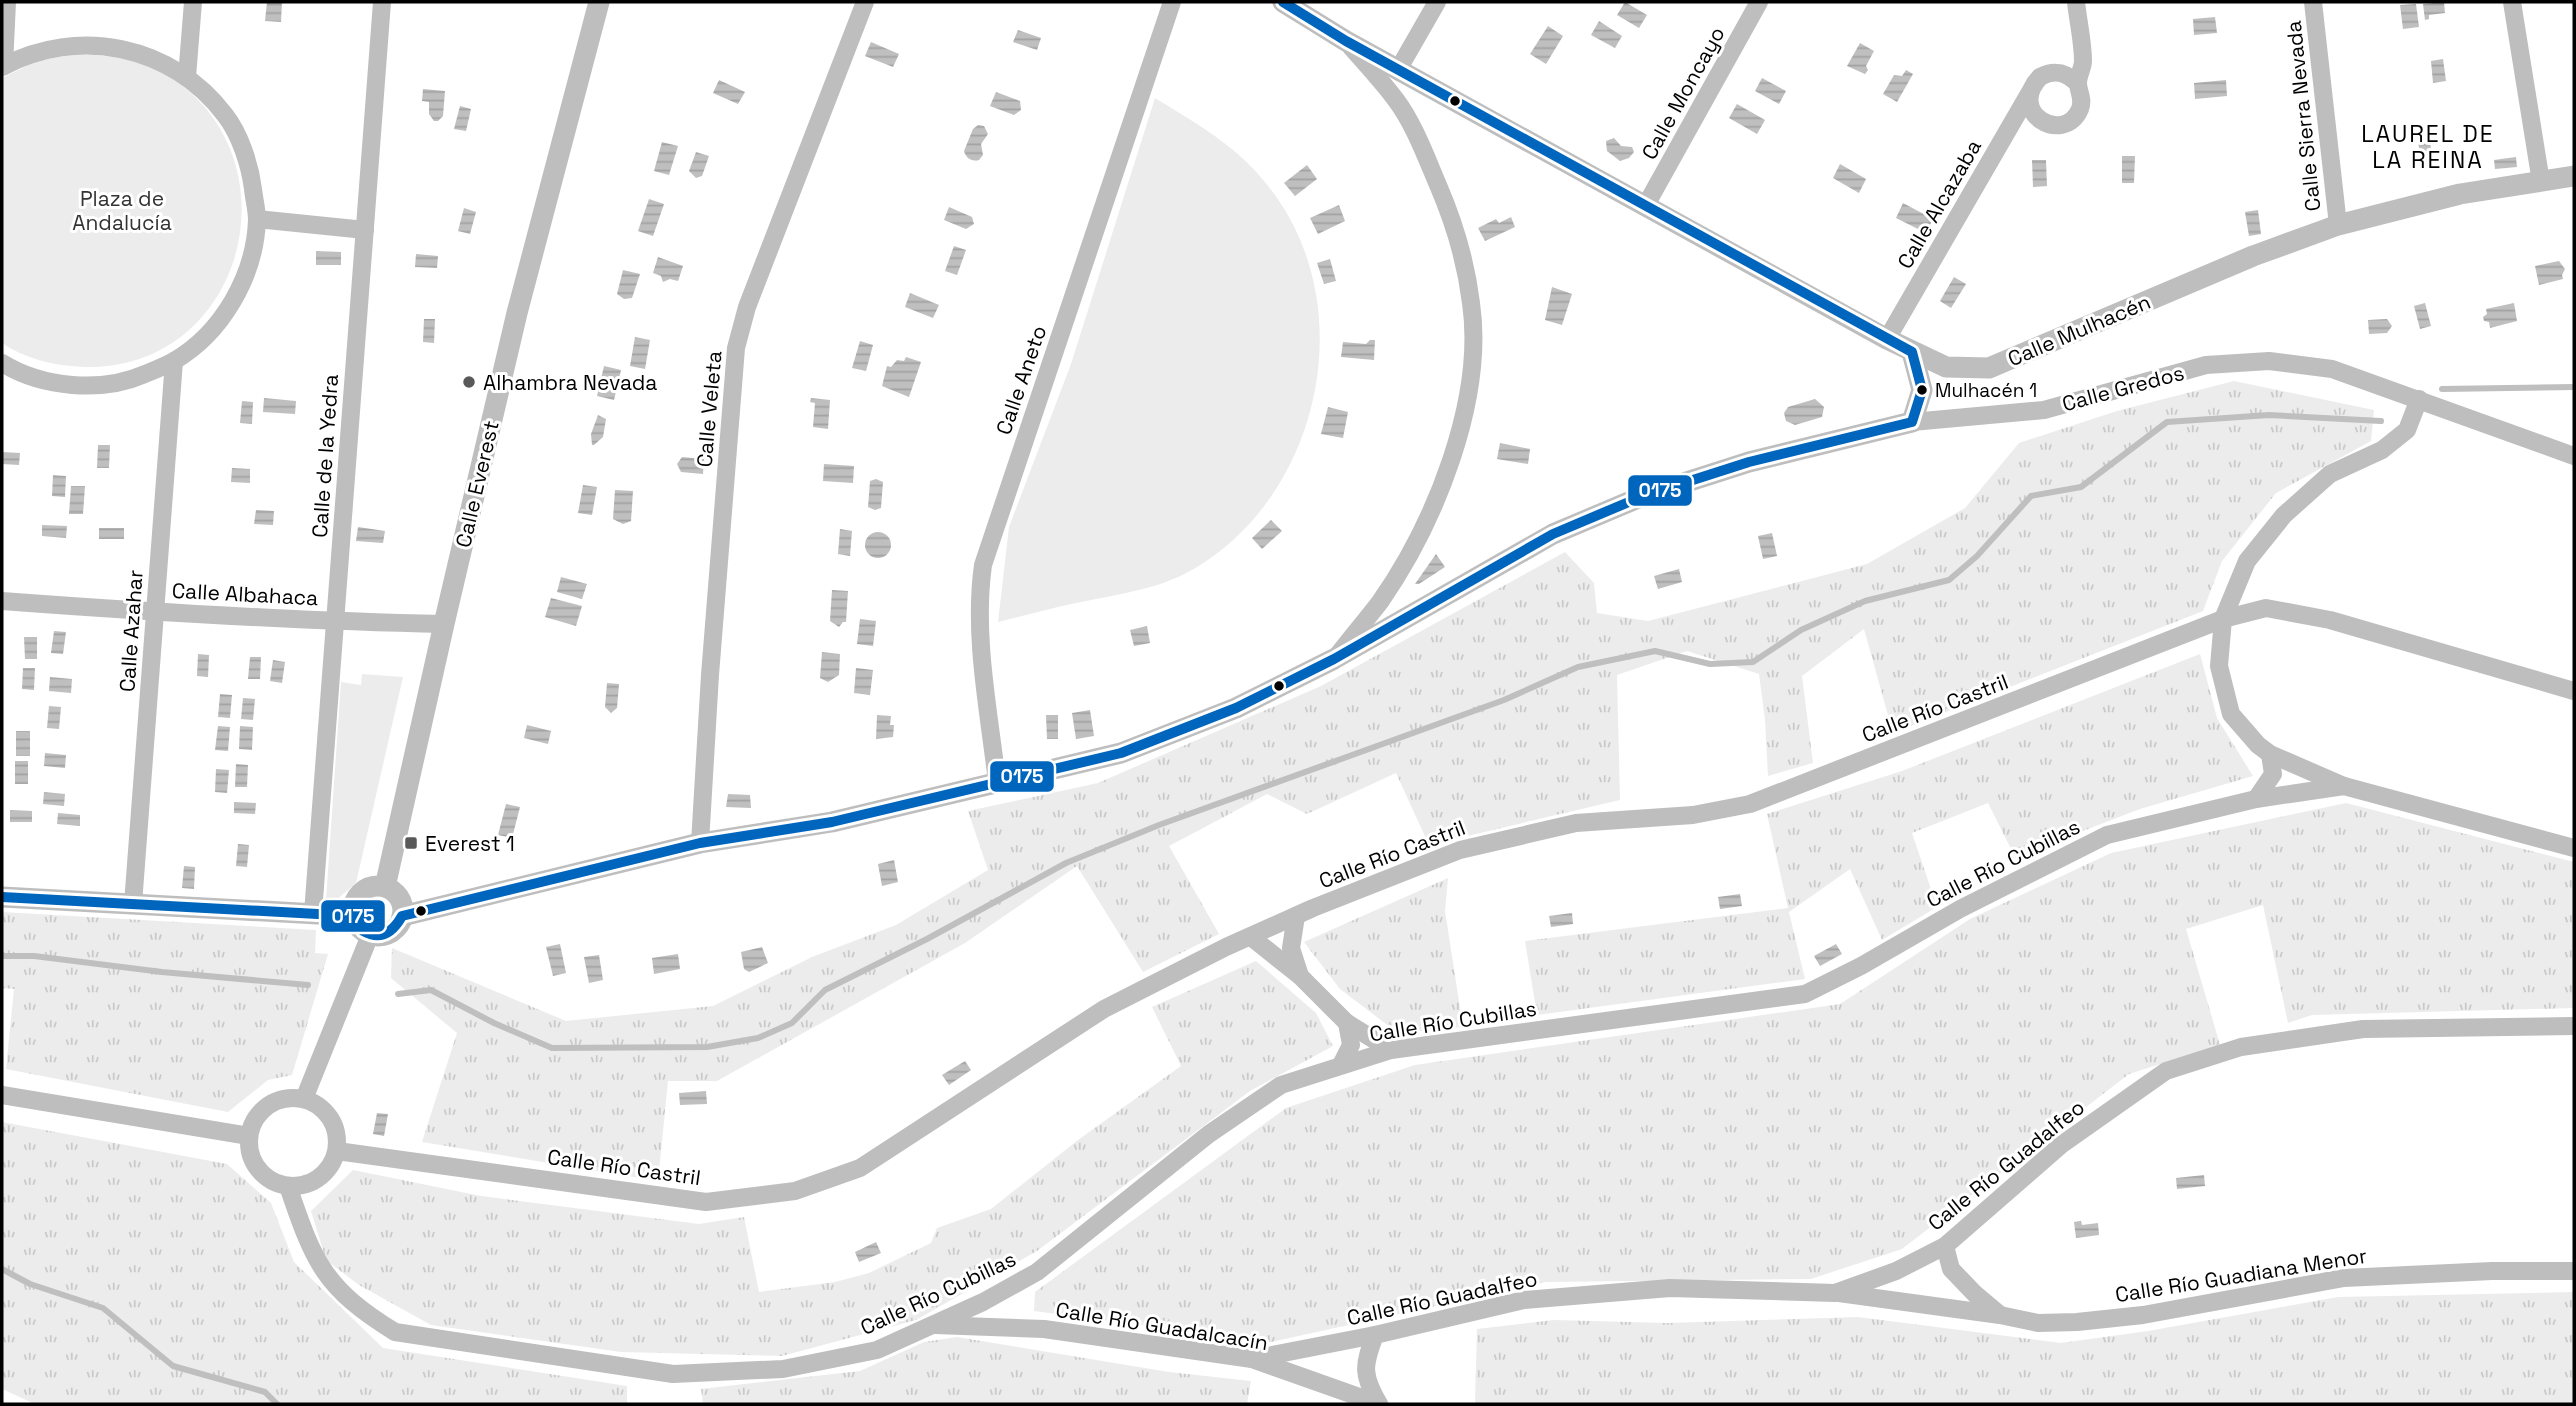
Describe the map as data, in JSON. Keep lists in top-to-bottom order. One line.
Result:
{"streets":{"street":["Calle Moncayo","Calle Sierra Nevada","Calle Alcazaba","Calle Mulhacén","Calle Aneto","Calle Gredos","Calle Veleta","Calle de la Yedra","Calle Everest","Calle Albahaca","Calle Azahar","Calle Río Castril","Calle Río Cubillas","Calle Río Guadalfeo","Calle Río Guadiana Menor","Calle Río Guadalcacín"]},"crossings":[["Calle Moncayo","Calle Mulhacén"],["Calle Sierra Nevada","Calle Mulhacén"],["Calle Alcazaba","Calle Mulhacén"],["Calle Aneto","Calle Gredos"],["Calle Gredos","Calle Veleta"],["Calle Gredos","Calle Everest"],["Calle de la Yedra","Calle Albahaca"],["Calle Everest","Calle Albahaca"],["Calle Albahaca","Calle Azahar"],["Calle Río Castril","Calle Río Cubillas"],["Calle Río Cubillas","Calle Río Guadalcacín"],["Calle Río Guadalfeo","Calle Río Guadiana Menor"],["Calle Río Guadalfeo","Calle Río Guadalcacín"]],"districts":["LAUREL DE LA REINA"],"parks":["Plaza de Andalucía"],"places":{"other":["Alhambra Nevada","Mulhacén 1"],"transit":["Everest 1"]},"lines":["transit line 0175"]}
